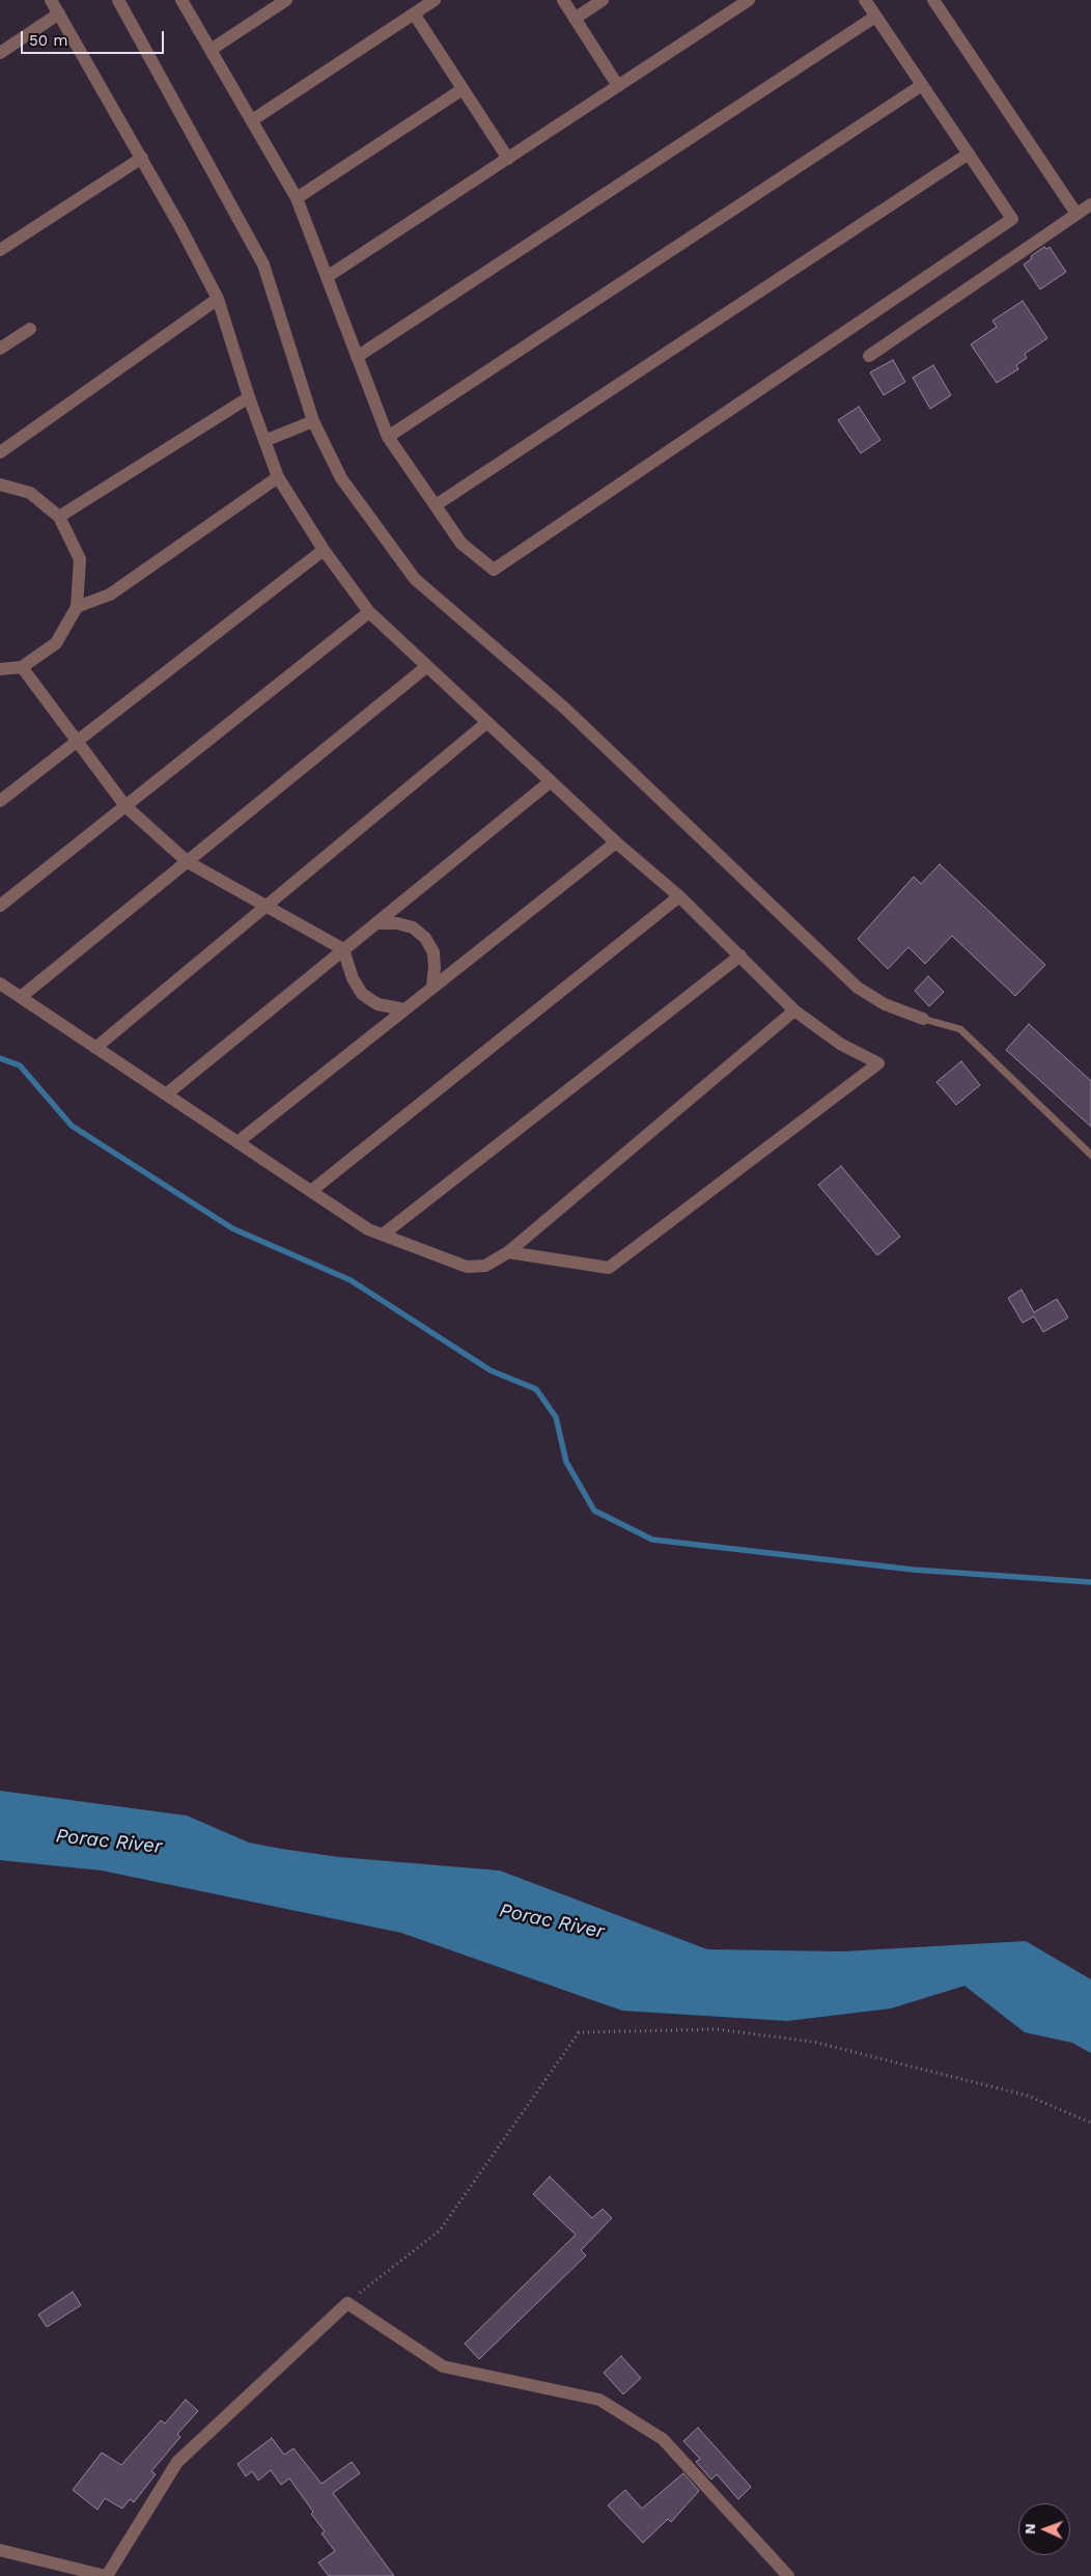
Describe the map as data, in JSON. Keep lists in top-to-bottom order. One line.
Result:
{"water":["Porac River"],"scale_bar":"50 m","north":"left"}
